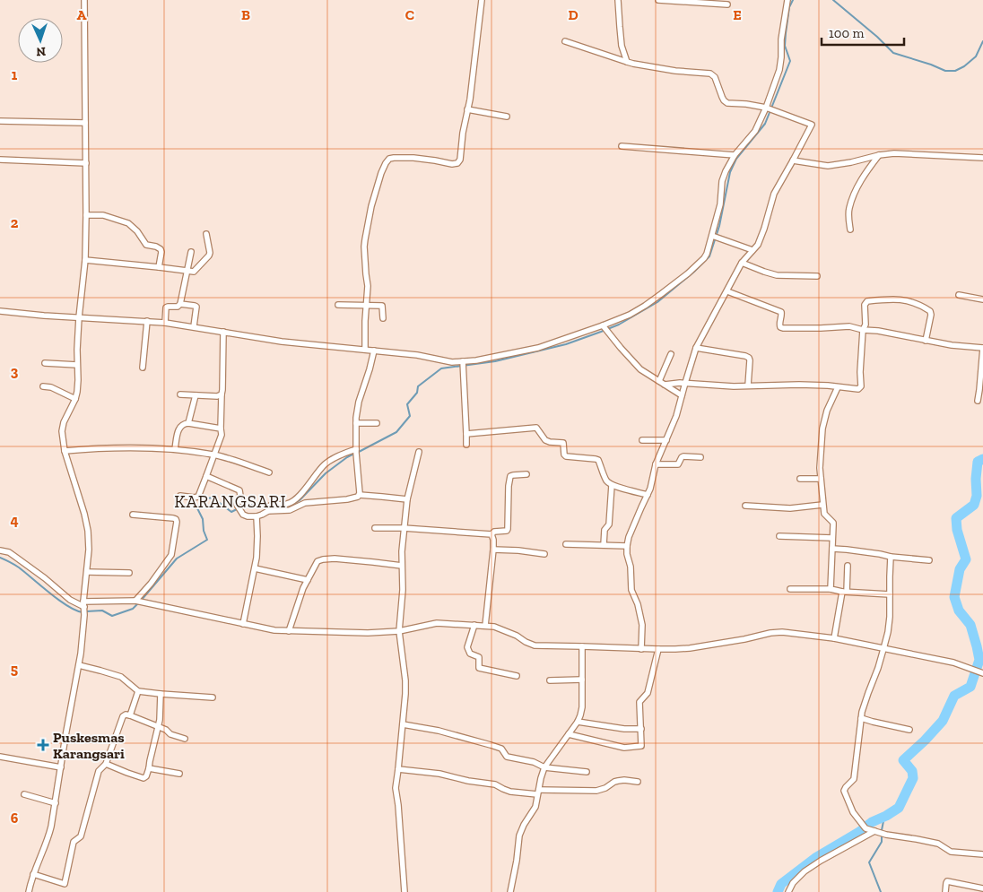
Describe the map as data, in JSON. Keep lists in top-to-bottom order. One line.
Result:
{"districts":["KARANGSARI"],"places":{"health":["Puskesmas Karangsari"]},"scale_bar":"100 m","north":"bottom","grid":{"columns":["A","B","C","D","E"],"rows":["1","2","3","4","5","6"]}}
